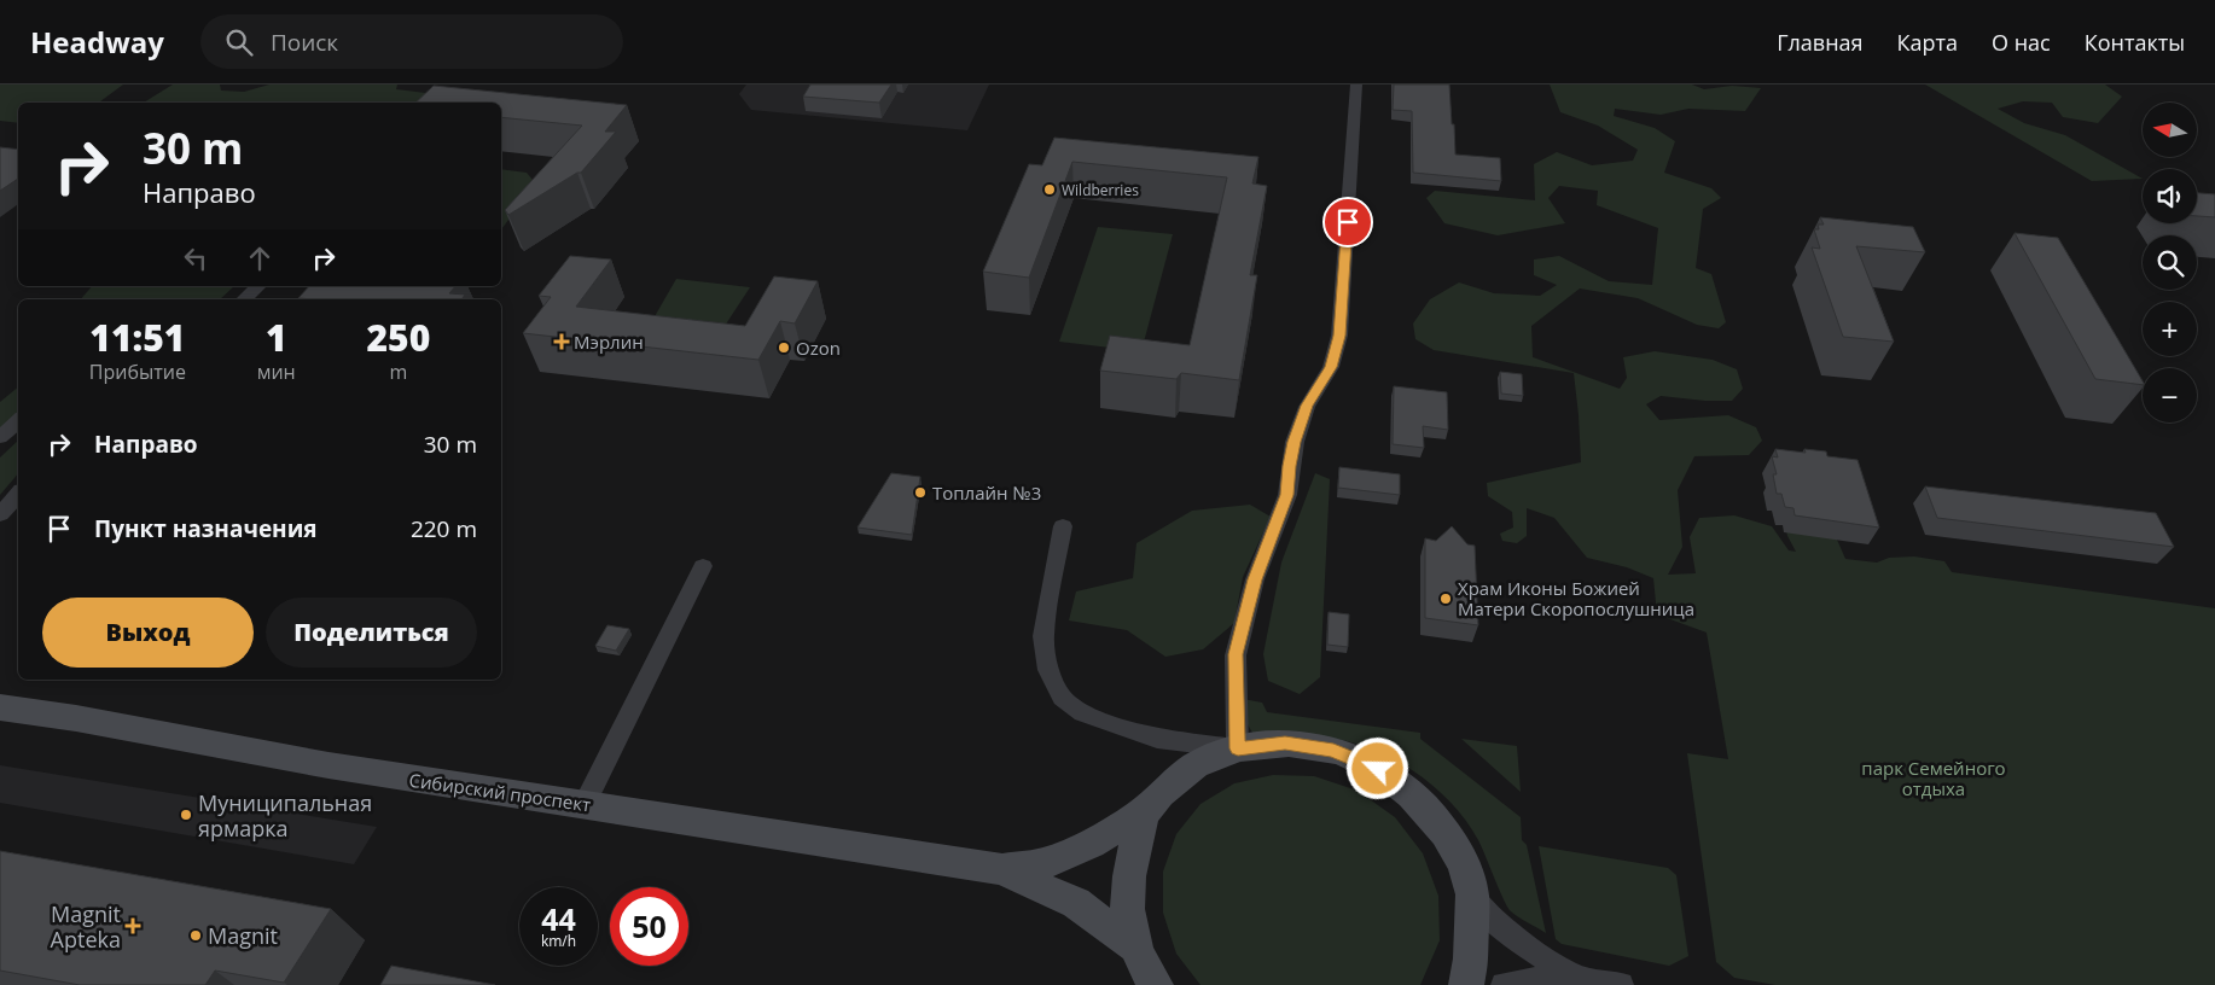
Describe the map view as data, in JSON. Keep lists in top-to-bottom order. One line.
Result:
{"streets":{"main road":["Сибирский проспект"]},"parks":["парк Семейного отдыха"],"places":{"other":["Wildberries","Ozon","Топлайн №3","Храм Иконы Божией Матери Скоропослушница","Муниципальная ярмарка","Magnit"],"health":["Мэрлин","Magnit Apteka"]},"north":"left","page":{"header":"Headway","search":"Поиск","nav":["Главная","Карта","О нас","Контакты"],"map_buttons":["+","−"],"turn":["30 m","Направо"],"eta":["11:51","Прибытие","1","мин","250","m"],"list":[{"name":"Направо","value":"30 m"},{"name":"Пункт назначения","value":"220 m"}],"buttons":["Выход","Поделиться"],"speed":"44 km/h","limit":"50"}}
